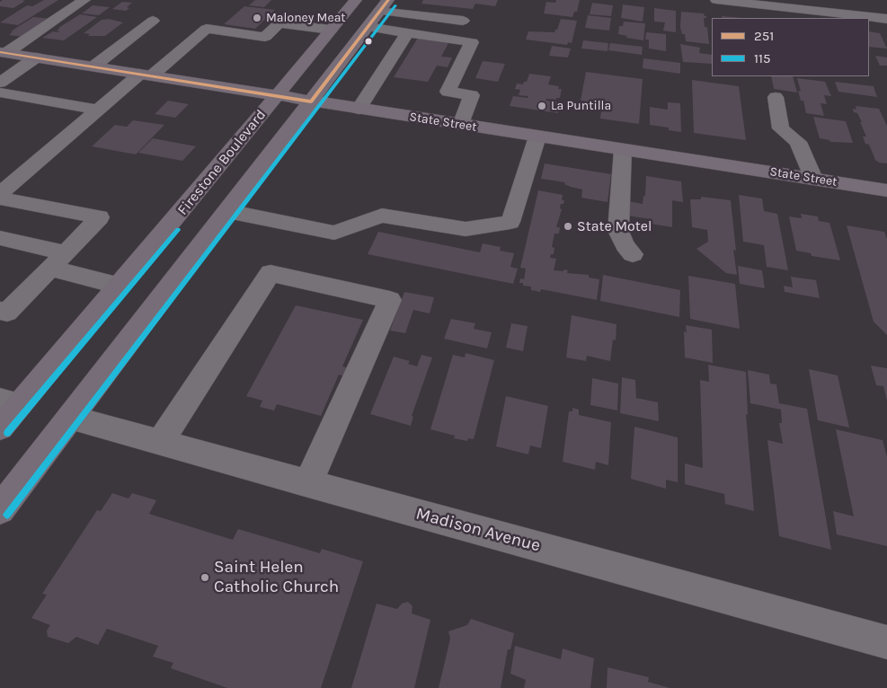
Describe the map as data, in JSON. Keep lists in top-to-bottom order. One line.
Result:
{"streets":{"main road":["State Street","Firestone Boulevard"],"street":["Madison Avenue"]},"crossings":[["State Street","Firestone Boulevard"]],"places":["Maloney Meat","La Puntilla","State Motel","Saint Helen Catholic Church"],"lines":["transit line 251","transit line 115"],"legend":["251","115"]}
